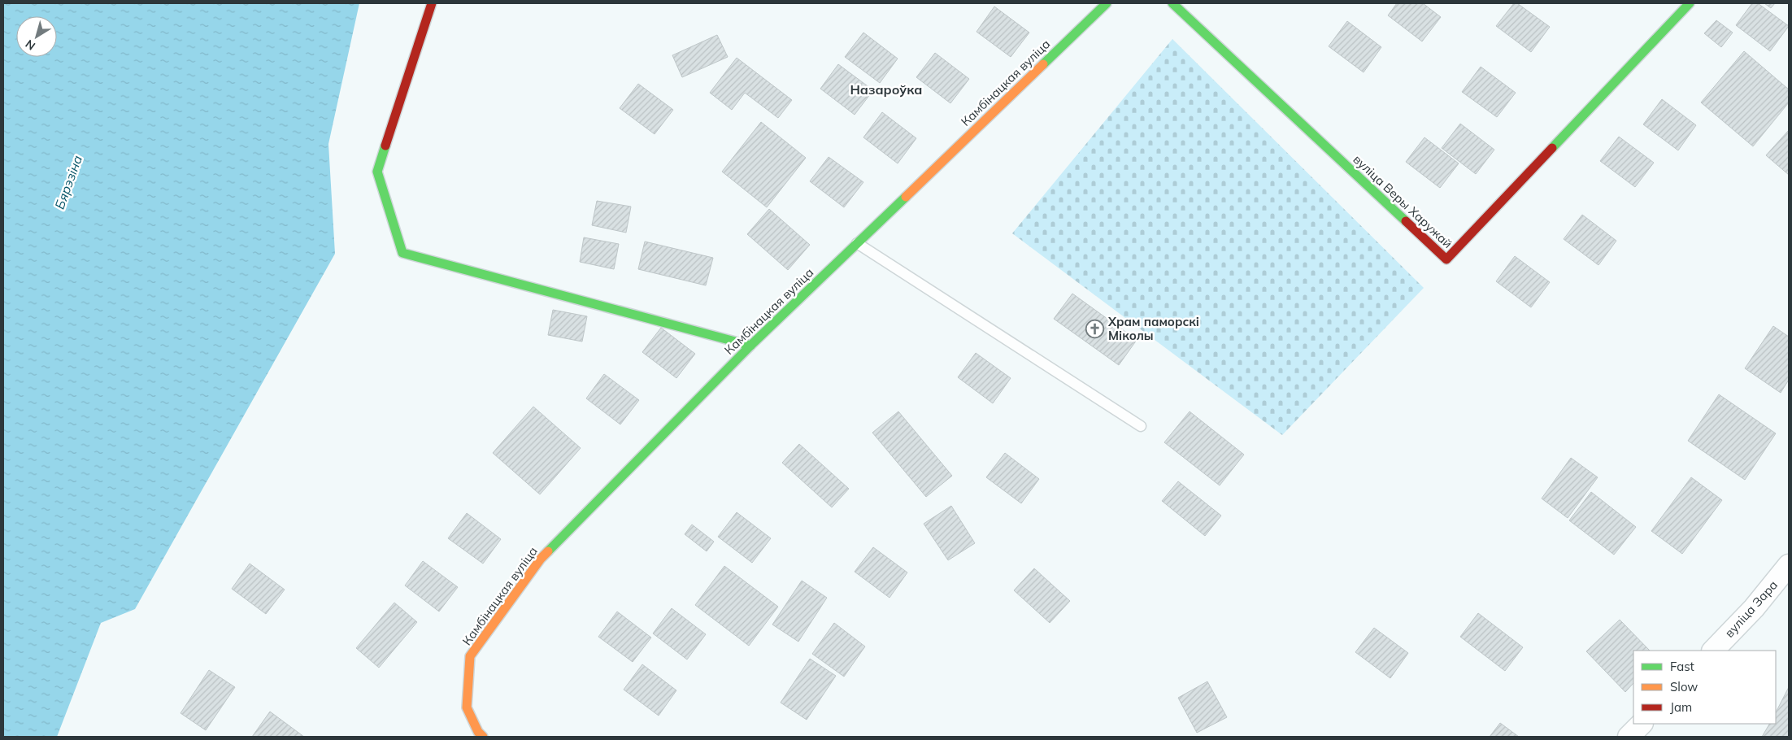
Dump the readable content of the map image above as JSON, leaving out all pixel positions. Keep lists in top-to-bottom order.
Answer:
{
  "streets": {
    "street": ["Камбінацкая вуліца", "вуліца Веры Харужай", "вуліца Зара"]
  },
  "districts": ["Назароўка"],
  "water": ["Бярэзіна"],
  "places": {
    "church": ["Храм паморскі Міколы"]
  },
  "legend": ["Fast", "Slow", "Jam"],
  "north": "bottom left"
}
